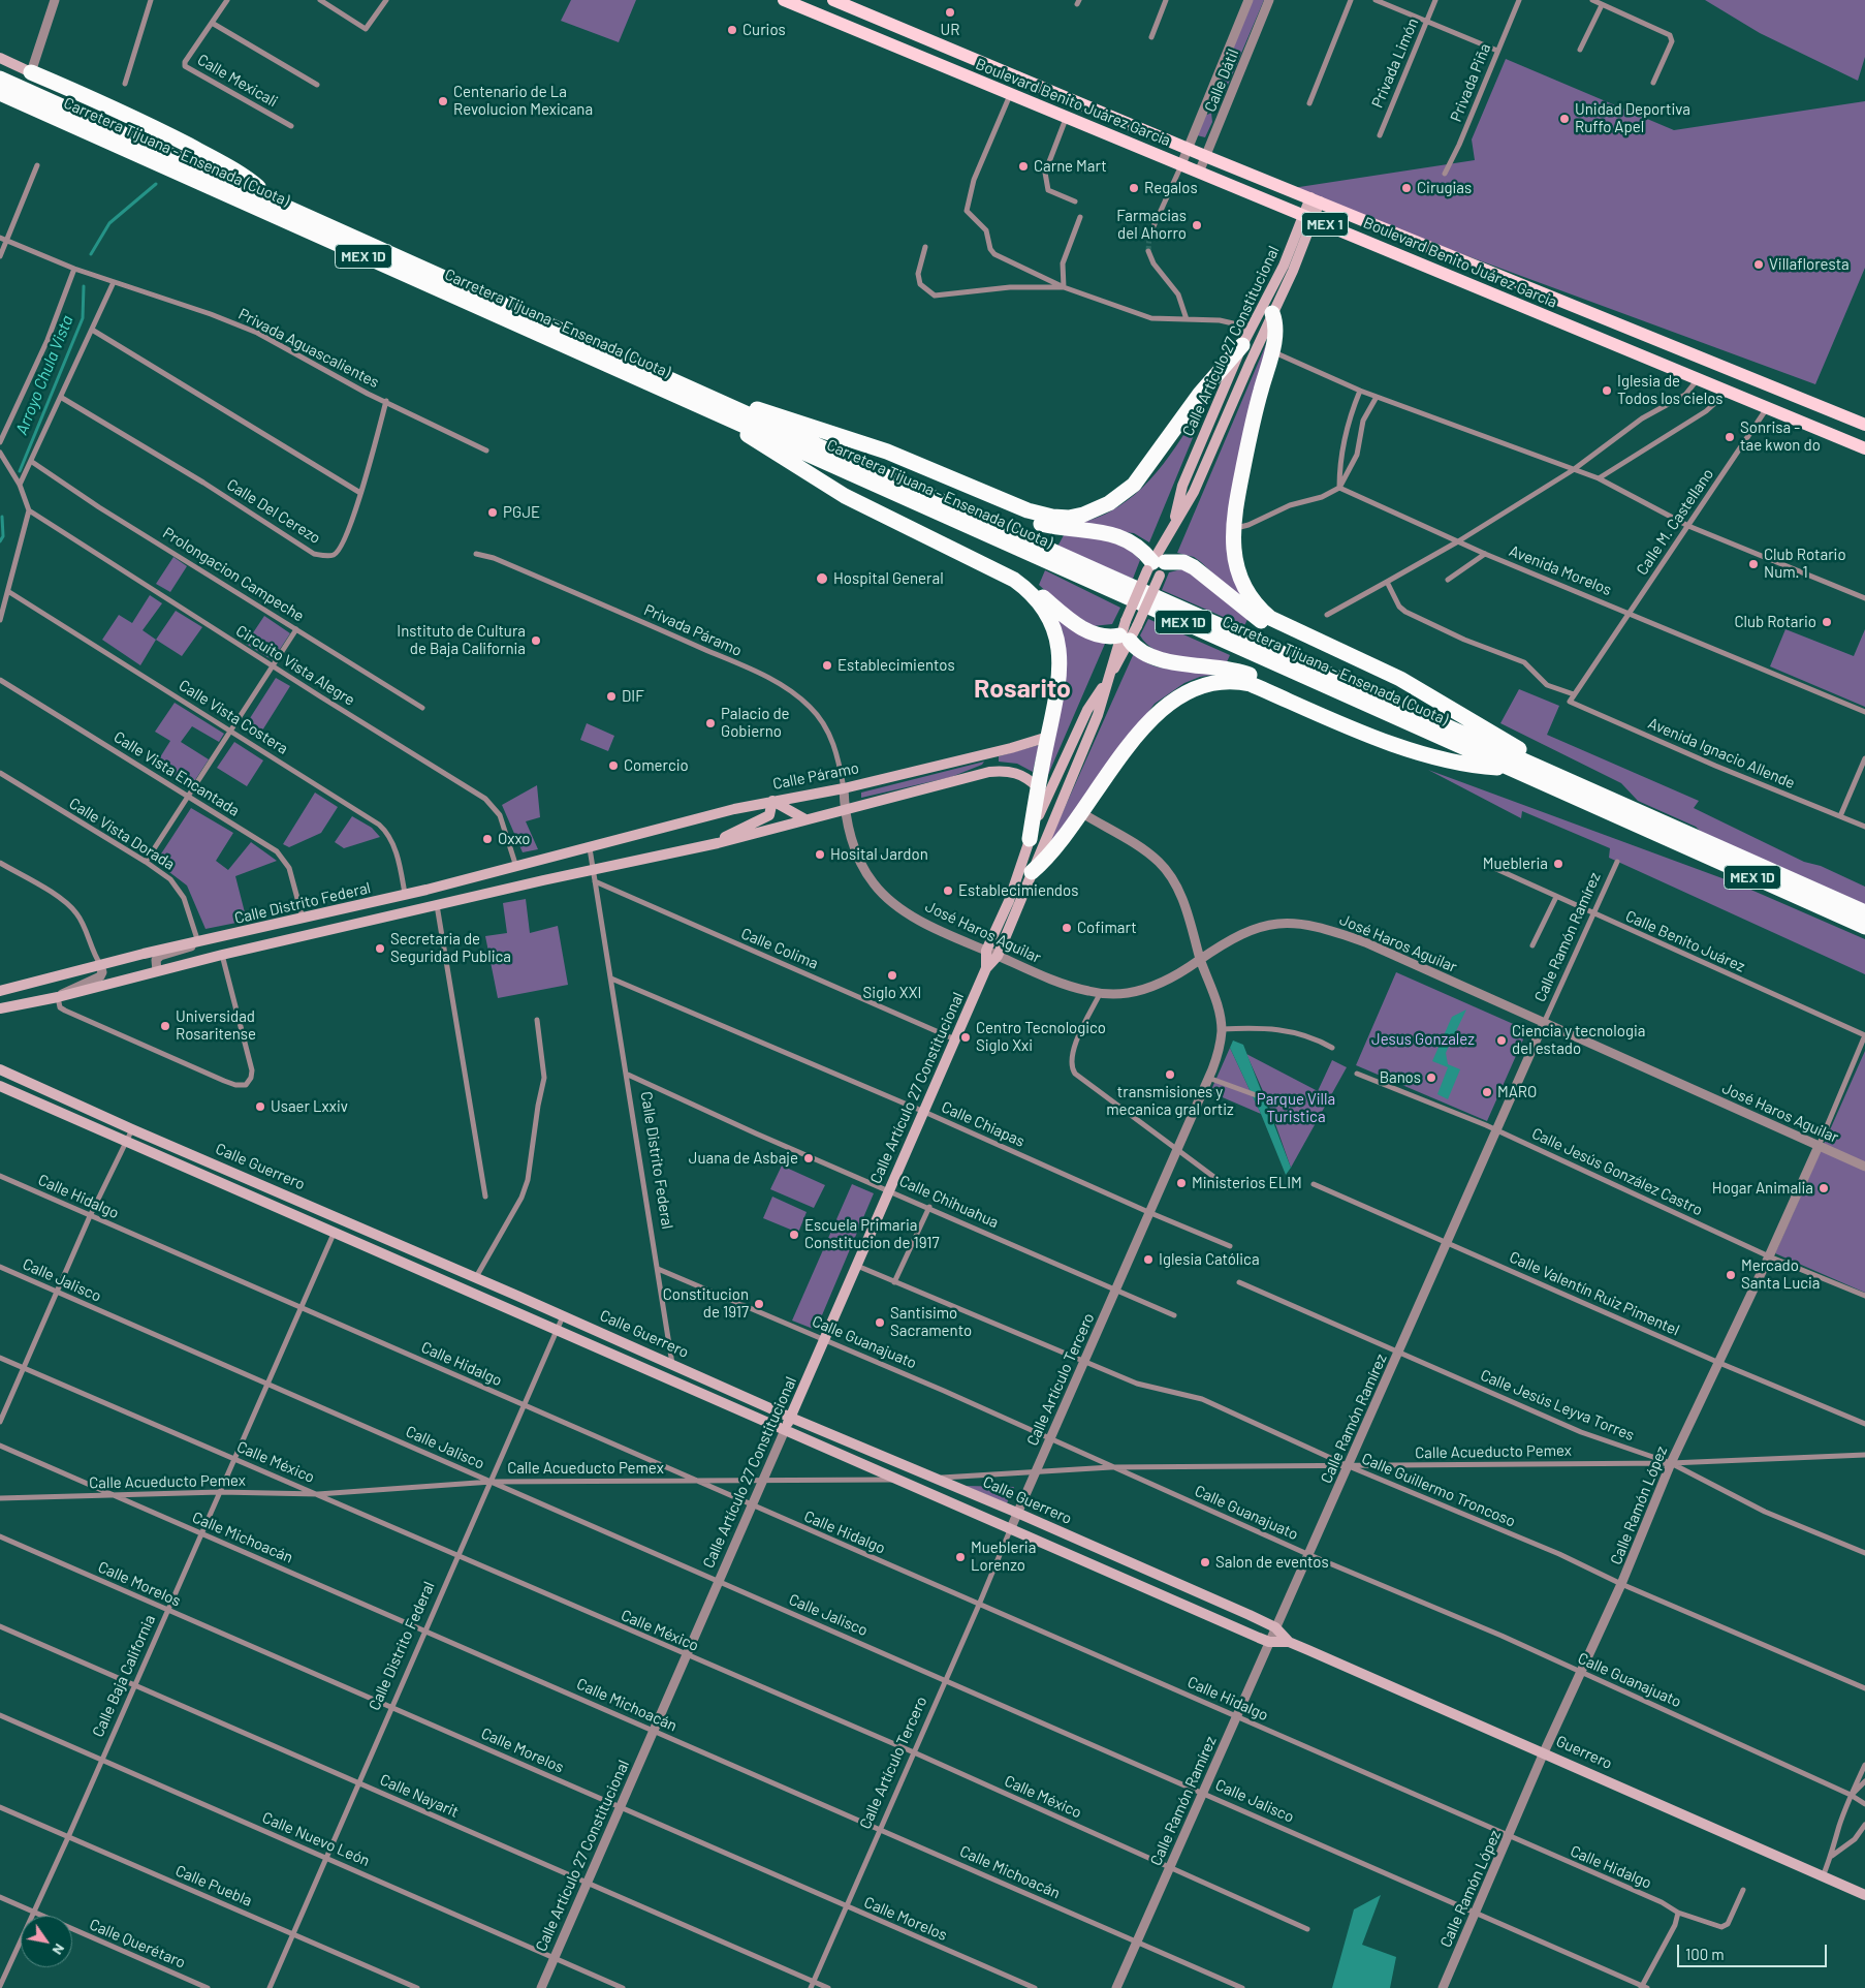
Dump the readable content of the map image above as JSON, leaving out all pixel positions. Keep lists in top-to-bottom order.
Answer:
{
  "streets": {
    "highway": ["Carretera Tijuana - Ensenada (Cuota)", "MEX 1D"],
    "main road": [
      "Boulevard Benito Juárez García",
      "MEX 1",
      "Calle Artículo 27 Constitucional",
      "Calle Páramo",
      "Calle Distrito Federal",
      "Calle Guerrero",
      "Guerrero"
    ],
    "street": [
      "Privada Limón",
      "Calle Mexicali",
      "Calle Dátil",
      "Privada Piña",
      "Privada Aguascalientes",
      "Calle Del Cerezo",
      "Calle M. Castellano",
      "Avenida Morelos",
      "Prolongacion Campeche",
      "Privada Páramo",
      "Circuito Vista Alegre",
      "Calle Vista Costera",
      "Avenida Ignacio Allende",
      "Calle Vista Encantada",
      "Calle Vista Dorada",
      "José Haros Aguilar",
      "Calle Ramón Ramírez",
      "Calle Benito Juárez",
      "Calle Colima",
      "Calle Chiapas",
      "Calle Jesús González Castro",
      "Calle Hidalgo",
      "Calle Chihuahua",
      "Calle Jalisco",
      "Calle Valentín Ruiz Pimentel",
      "Calle Guanajuato",
      "Calle Artículo Tercero",
      "Calle Jesús Leyva Torres",
      "Calle Acueducto Pemex",
      "Calle México",
      "Calle Guillermo Troncoso",
      "Calle Ramón López",
      "Calle Michoacán",
      "Calle Morelos",
      "Calle Baja California",
      "Calle Nayarit",
      "Calle Nuevo León",
      "Calle Puebla",
      "Calle Querétaro"
    ]
  },
  "crossings": [
    ["Calle Dátil", "Boulevard Benito Juárez García"],
    ["Boulevard Benito Juárez García", "Calle Artículo 27 Constitucional"],
    ["Boulevard Benito Juárez García", "Calle M. Castellano"],
    ["Calle Artículo 27 Constitucional", "José Haros Aguilar"],
    ["Calle Artículo 27 Constitucional", "Calle Colima"],
    ["Calle Artículo 27 Constitucional", "Calle Chiapas"],
    ["Calle Artículo 27 Constitucional", "Calle Guerrero"],
    ["Calle Artículo 27 Constitucional", "Calle Hidalgo"],
    ["Calle Artículo 27 Constitucional", "Calle Chihuahua"],
    ["Calle Artículo 27 Constitucional", "Calle Jalisco"],
    ["Calle Artículo 27 Constitucional", "Calle Guanajuato"],
    ["Calle Artículo 27 Constitucional", "Calle Acueducto Pemex"],
    ["Calle Artículo 27 Constitucional", "Calle México"],
    ["Calle Artículo 27 Constitucional", "Calle Guillermo Troncoso"],
    ["Calle Artículo 27 Constitucional", "Calle Michoacán"],
    ["Calle Artículo 27 Constitucional", "Calle Morelos"],
    ["Calle Artículo 27 Constitucional", "Calle Nayarit"],
    ["Calle Artículo 27 Constitucional", "Calle Nuevo León"],
    ["Privada Aguascalientes", "Calle Del Cerezo"],
    ["Calle M. Castellano", "Avenida Morelos"],
    ["Calle M. Castellano", "Avenida Ignacio Allende"],
    ["Privada Páramo", "Calle Páramo"],
    ["Privada Páramo", "José Haros Aguilar"],
    ["Circuito Vista Alegre", "Calle Distrito Federal"],
    ["Calle Vista Costera", "Calle Distrito Federal"],
    ["Calle Vista Encantada", "Calle Distrito Federal"],
    ["Calle Páramo", "Calle Distrito Federal"],
    ["Calle Páramo", "José Haros Aguilar"],
    ["Calle Vista Dorada", "Calle Distrito Federal"],
    ["Calle Distrito Federal", "Calle Colima"],
    ["Calle Distrito Federal", "Calle Chiapas"],
    ["Calle Distrito Federal", "Calle Guerrero"],
    ["Calle Distrito Federal", "Calle Hidalgo"],
    ["Calle Distrito Federal", "Calle Chihuahua"],
    ["Calle Distrito Federal", "Calle Jalisco"],
    ["Calle Distrito Federal", "Calle Guanajuato"],
    ["Calle Distrito Federal", "Calle Acueducto Pemex"],
    ["Calle Distrito Federal", "Calle México"],
    ["Calle Distrito Federal", "Calle Michoacán"],
    ["Calle Distrito Federal", "Calle Morelos"],
    ["Calle Distrito Federal", "Calle Nayarit"],
    ["Calle Distrito Federal", "Calle Nuevo León"],
    ["Calle Distrito Federal", "Calle Puebla"],
    ["José Haros Aguilar", "Calle Ramón Ramírez"],
    ["José Haros Aguilar", "Calle Artículo Tercero"],
    ["José Haros Aguilar", "Calle Ramón López"],
    ["Calle Ramón Ramírez", "Calle Benito Juárez"],
    ["Calle Ramón Ramírez", "Calle Guerrero"],
    ["Calle Ramón Ramírez", "Calle Jesús González Castro"],
    ["Calle Ramón Ramírez", "Calle Hidalgo"],
    ["Calle Ramón Ramírez", "Calle Jalisco"],
    ["Calle Ramón Ramírez", "Calle Valentín Ruiz Pimentel"],
    ["Calle Ramón Ramírez", "Calle Guanajuato"],
    ["Calle Ramón Ramírez", "Calle Jesús Leyva Torres"],
    ["Calle Ramón Ramírez", "Calle Acueducto Pemex"],
    ["Calle Ramón Ramírez", "Calle México"],
    ["Calle Ramón Ramírez", "Calle Guillermo Troncoso"],
    ["Calle Ramón Ramírez", "Calle Michoacán"],
    ["Calle Ramón Ramírez", "Guerrero"],
    ["Calle Benito Juárez", "Calle Ramón López"],
    ["Calle Chiapas", "Calle Artículo Tercero"],
    ["Calle Guerrero", "Calle Artículo Tercero"],
    ["Calle Guerrero", "Calle Acueducto Pemex"],
    ["Calle Guerrero", "Calle Baja California"],
    ["Calle Guerrero", "Guerrero"],
    ["Calle Jesús González Castro", "Calle Ramón López"],
    ["Calle Hidalgo", "Calle Artículo Tercero"],
    ["Calle Hidalgo", "Calle Acueducto Pemex"],
    ["Calle Hidalgo", "Calle Ramón López"],
    ["Calle Hidalgo", "Calle Baja California"],
    ["Calle Chihuahua", "Calle Artículo Tercero"],
    ["Calle Jalisco", "Calle Artículo Tercero"],
    ["Calle Jalisco", "Calle Acueducto Pemex"],
    ["Calle Jalisco", "Calle Ramón López"],
    ["Calle Jalisco", "Calle Baja California"],
    ["Calle Valentín Ruiz Pimentel", "Calle Ramón López"],
    ["Calle Guanajuato", "Calle Artículo Tercero"],
    ["Calle Guanajuato", "Calle Acueducto Pemex"],
    ["Calle Guanajuato", "Calle Ramón López"],
    ["Calle Artículo Tercero", "Calle Acueducto Pemex"],
    ["Calle Artículo Tercero", "Calle México"],
    ["Calle Artículo Tercero", "Calle Guillermo Troncoso"],
    ["Calle Artículo Tercero", "Calle Michoacán"],
    ["Calle Artículo Tercero", "Calle Morelos"],
    ["Calle Artículo Tercero", "Calle Nayarit"],
    ["Calle Jesús Leyva Torres", "Calle Acueducto Pemex"],
    ["Calle Jesús Leyva Torres", "Calle Ramón López"],
    ["Calle Acueducto Pemex", "Calle México"],
    ["Calle Acueducto Pemex", "Calle Guillermo Troncoso"],
    ["Calle Acueducto Pemex", "Calle Ramón López"],
    ["Calle Acueducto Pemex", "Calle Michoacán"],
    ["Calle Acueducto Pemex", "Calle Baja California"],
    ["Calle México", "Calle Baja California"],
    ["Calle Guillermo Troncoso", "Calle Ramón López"],
    ["Calle Ramón López", "Guerrero"],
    ["Calle Michoacán", "Calle Baja California"],
    ["Calle Morelos", "Calle Baja California"],
    ["Calle Baja California", "Calle Nayarit"],
    ["Calle Baja California", "Calle Nuevo León"],
    ["Calle Baja California", "Calle Puebla"],
    ["Calle Baja California", "Calle Querétaro"]
  ],
  "districts": ["Rosarito"],
  "water": ["Arroyo Chula Vista"],
  "parks": ["Jesus Gonzalez", "Parque Villa Turistica"],
  "places": [
    "UR",
    "Curios",
    "Centenario de La Revolucion Mexicana",
    "Unidad Deportiva Ruffo Apel",
    "Carne Mart",
    "Regalos",
    "Cirugias",
    "Farmacias del Ahorro",
    "Villafloresta",
    "Iglesia de Todos los cielos",
    "Sonrisa - tae kwon do",
    "PGJE",
    "Club Rotario Num. 1",
    "Hospital General",
    "Club Rotario",
    "Instituto de Cultura de Baja California",
    "Establecimientos",
    "DIF",
    "Palacio de Gobierno",
    "Comercio",
    "Oxxo",
    "Hosital Jardon",
    "Muebleria",
    "Establecimiendos",
    "Cofimart",
    "Secretaria de Seguridad Publica",
    "Siglo XXI",
    "Universidad Rosaritense",
    "Centro Tecnologico Siglo Xxi",
    "Ciencia y tecnologia del estado",
    "transmisiones y mecanica gral ortiz",
    "Banos",
    "MARO",
    "Usaer Lxxiv",
    "Juana de Asbaje",
    "Ministerios ELIM",
    "Hogar Animalia",
    "Escuela Primaria Constitucion de 1917",
    "Iglesia Católica",
    "Mercado Santa Lucia",
    "Constitucion de 1917",
    "Santisimo Sacramento",
    "Muebleria Lorenzo",
    "Salon de eventos"
  ],
  "scale_bar": "100 m",
  "north": "bottom right"
}
